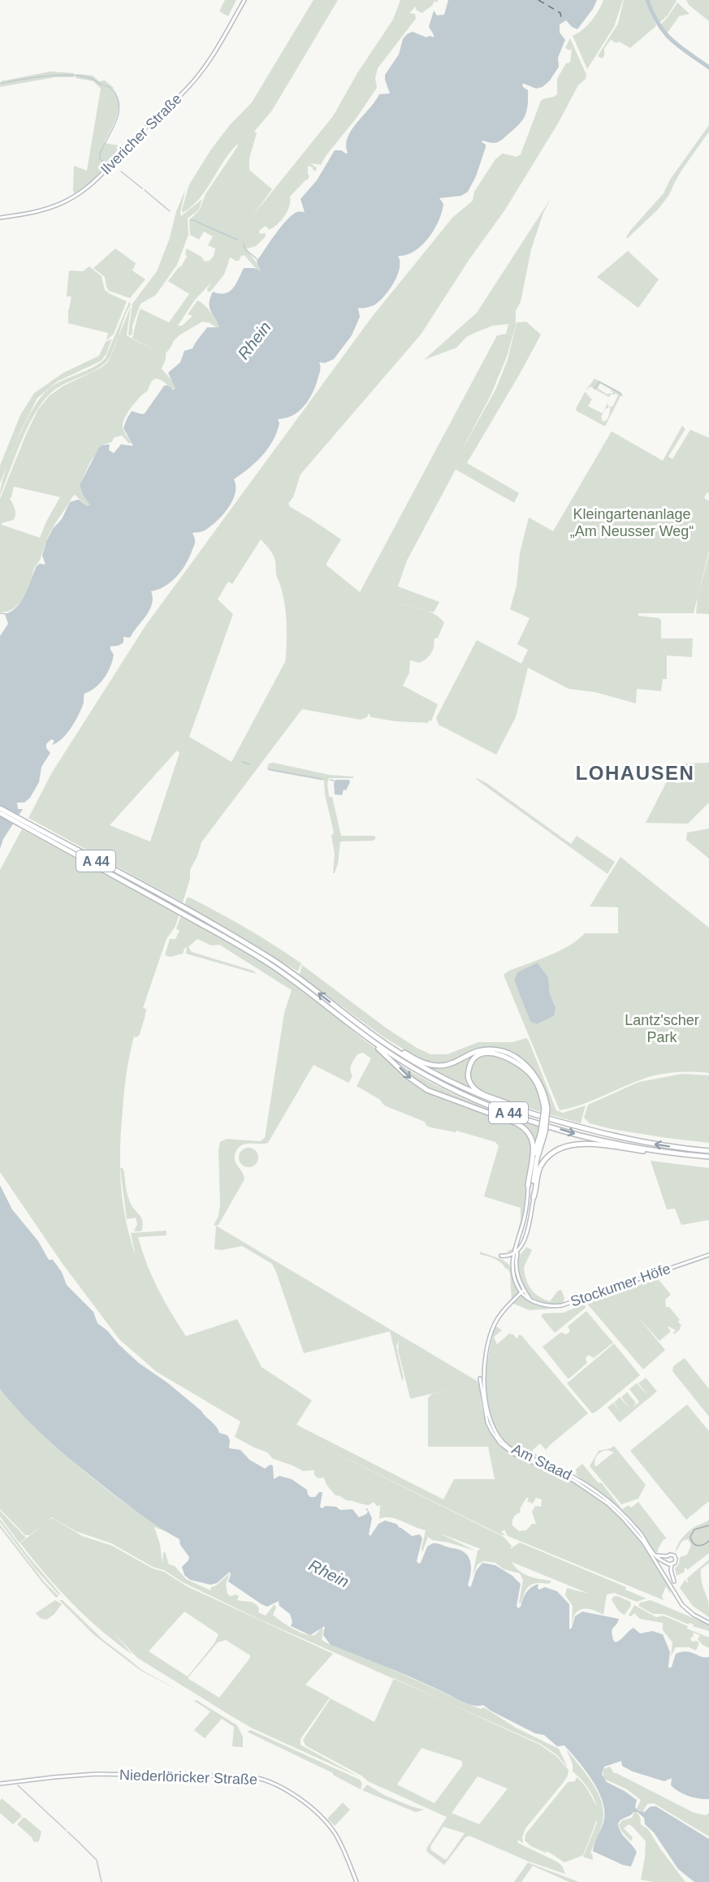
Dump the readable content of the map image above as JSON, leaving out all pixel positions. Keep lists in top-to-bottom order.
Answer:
{
  "streets": {
    "highway": ["A 44"],
    "street": [
      "Ilvericher Straße",
      "Stockumer Höfe",
      "Am Staad",
      "Niederlöricker Straße"
    ]
  },
  "crossings": [
    ["Stockumer Höfe", "Am Staad"]
  ],
  "districts": ["LOHAUSEN"],
  "water": ["Rhein"],
  "parks": ["Kleingartenanlage „Am Neusser Weg“", "Lantz'scher Park"]
}
